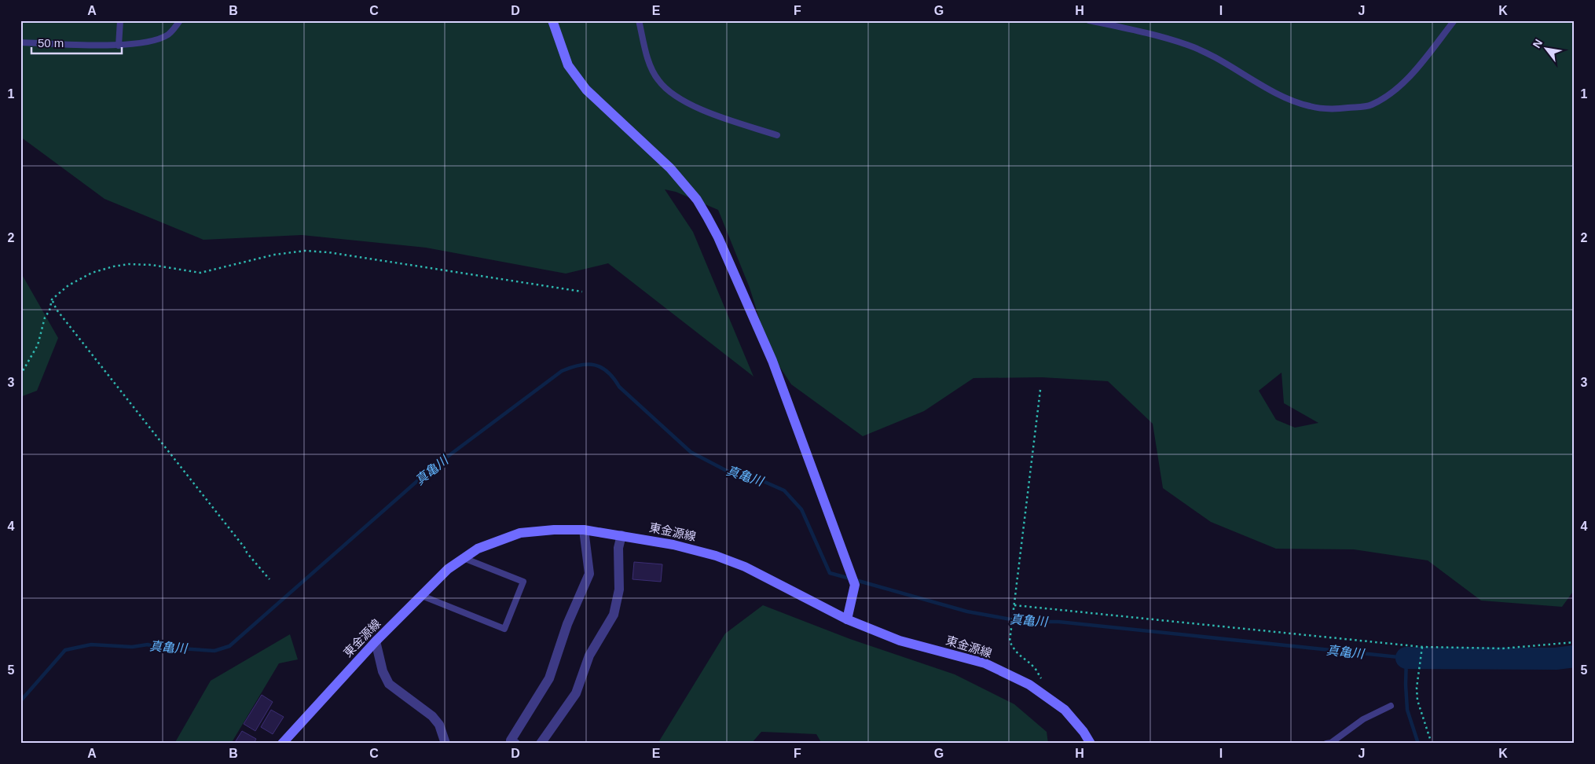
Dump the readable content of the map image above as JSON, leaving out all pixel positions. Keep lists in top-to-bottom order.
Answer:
{
  "streets": {
    "main road": ["東金源線"]
  },
  "water": ["真亀川"],
  "scale_bar": "50 m",
  "north": "top left",
  "grid": {
    "columns": [
      "A",
      "B",
      "C",
      "D",
      "E",
      "F",
      "G",
      "H",
      "I",
      "J",
      "K"
    ],
    "rows": [
      "1",
      "2",
      "3",
      "4",
      "5"
    ]
  }
}
